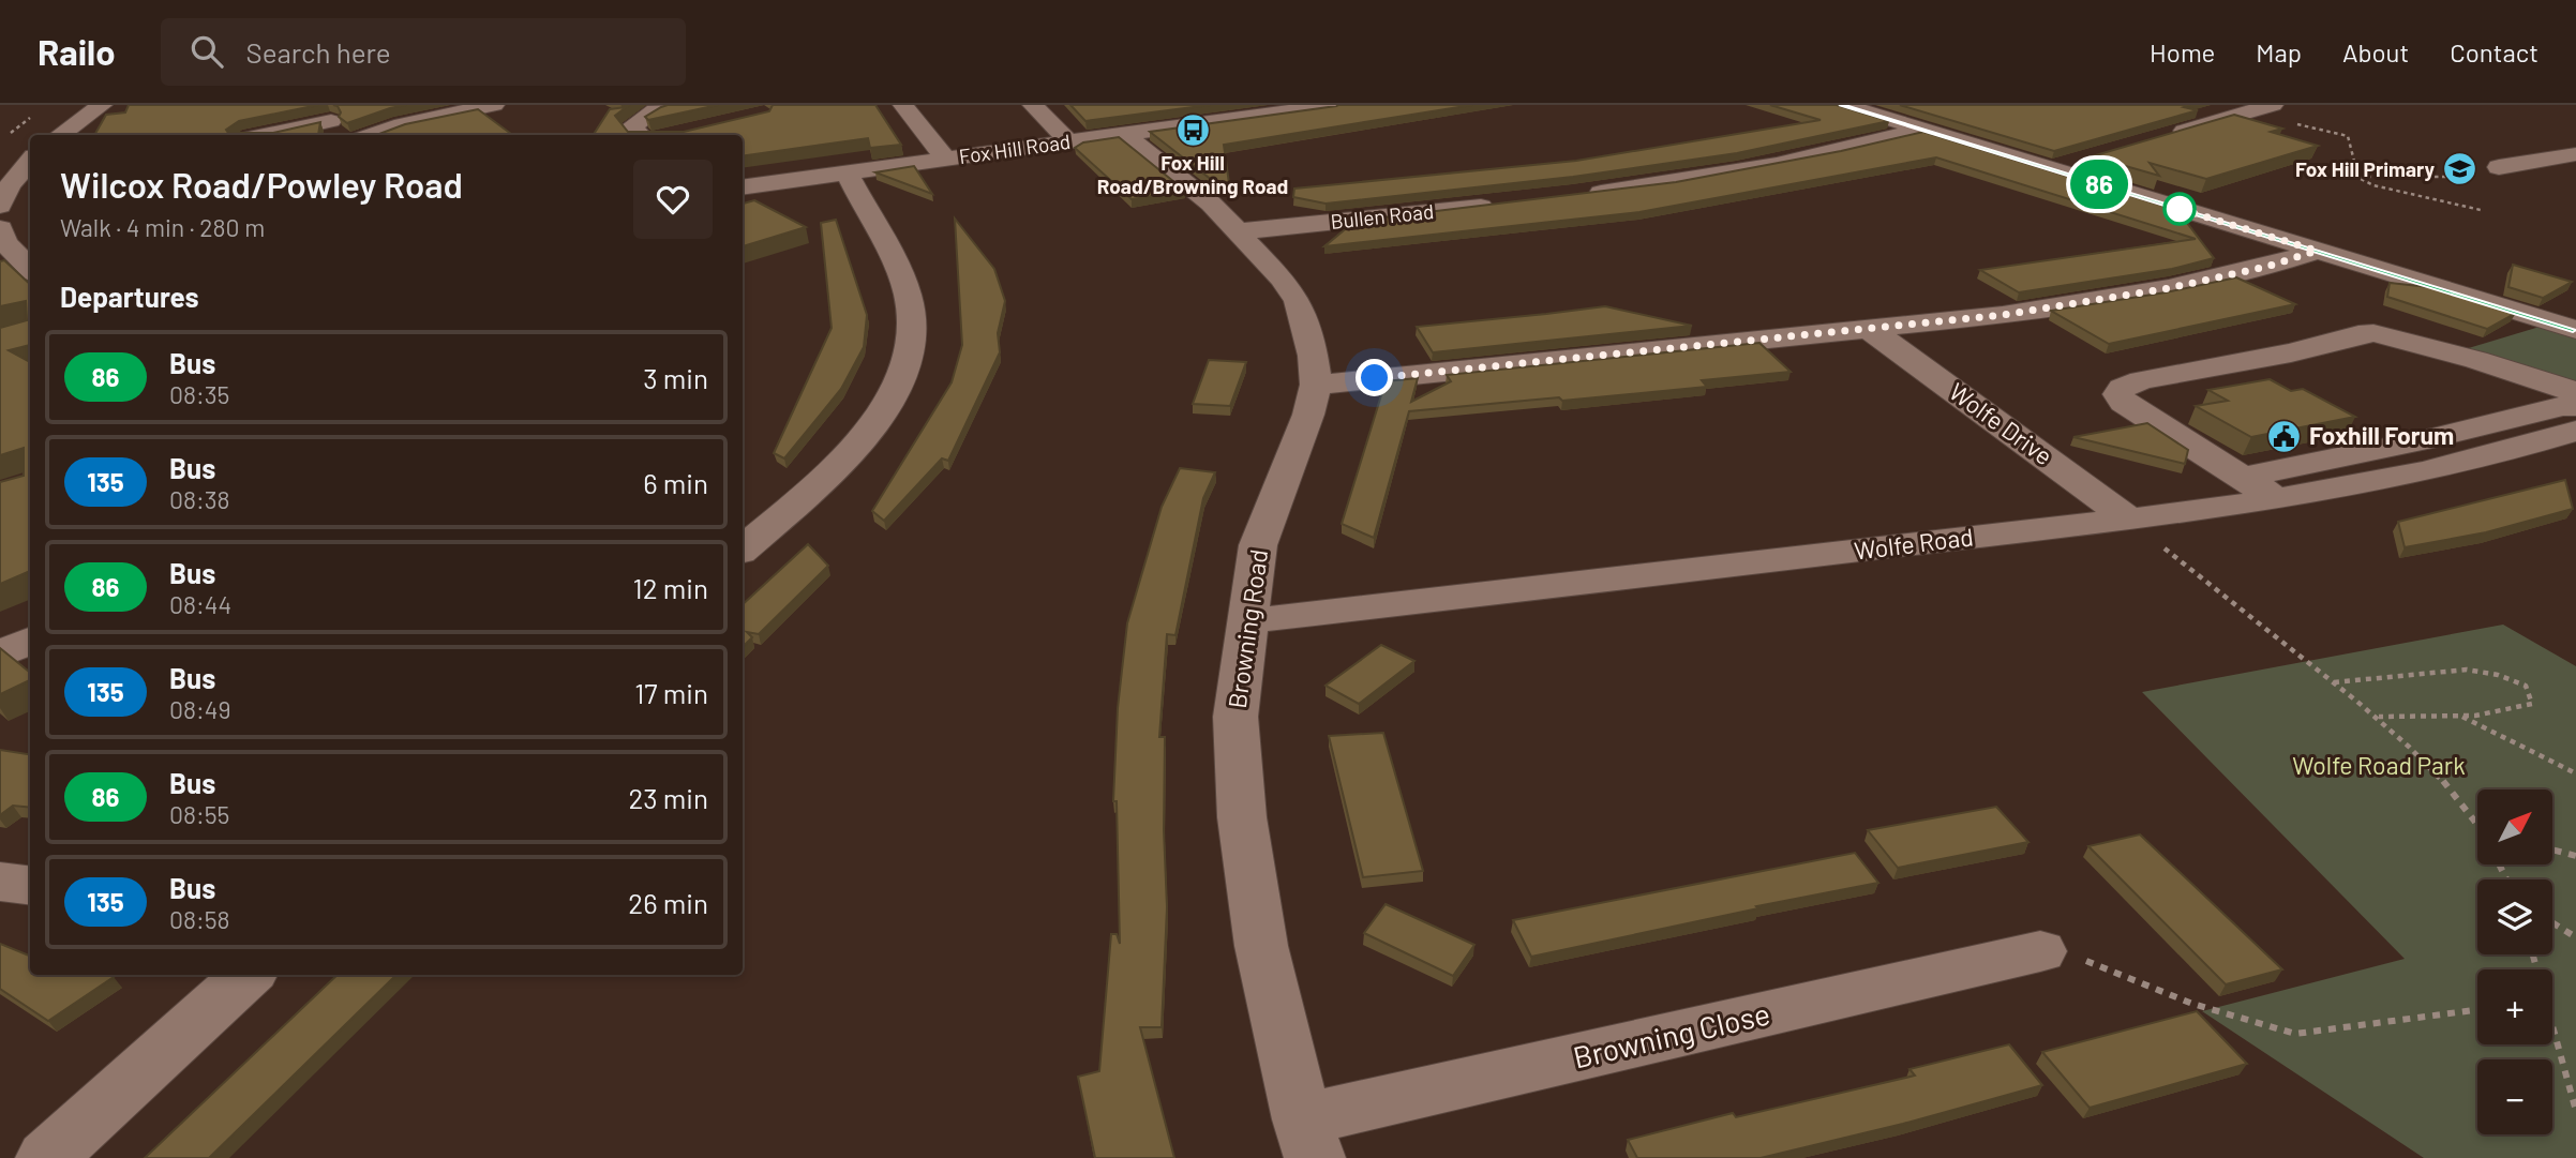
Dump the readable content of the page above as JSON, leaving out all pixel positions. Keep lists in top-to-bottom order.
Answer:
{
  "streets": {
    "street": [
      "Fox Hill Road",
      "Bullen Road",
      "Wolfe Drive",
      "Wolfe Road",
      "Browning Road",
      "Browning Close"
    ]
  },
  "crossings": [
    ["Fox Hill Road", "Browning Road"],
    ["Bullen Road", "Browning Road"],
    ["Wolfe Drive", "Wolfe Road"],
    ["Wolfe Road", "Browning Road"],
    ["Browning Road", "Browning Close"]
  ],
  "parks": ["Wolfe Road Park"],
  "places": {
    "bus stop": ["Fox Hill Road/Browning Road"],
    "school or university": ["Fox Hill Primary"],
    "public building": ["Foxhill Forum"]
  },
  "lines": ["bus line 86"],
  "north": "top right",
  "page": {
    "header": "Railo",
    "search": "Search here",
    "nav": [
      "Home",
      "Map",
      "About",
      "Contact"
    ],
    "on_map": "86",
    "heading": [
      ["Wilcox Road/Powley Road", "Walk · 4 min · 280 m"],
      "Departures"
    ],
    "list": [
      {
        "mark": "86",
        "name": "Bus",
        "note": "08:35",
        "value": "3 min"
      },
      {
        "mark": "135",
        "name": "Bus",
        "note": "08:38",
        "value": "6 min"
      },
      {
        "mark": "86",
        "name": "Bus",
        "note": "08:44",
        "value": "12 min"
      },
      {
        "mark": "135",
        "name": "Bus",
        "note": "08:49",
        "value": "17 min"
      },
      {
        "mark": "86",
        "name": "Bus",
        "note": "08:55",
        "value": "23 min"
      },
      {
        "mark": "135",
        "name": "Bus",
        "note": "08:58",
        "value": "26 min"
      }
    ],
    "map_buttons": ["+", "−"]
  }
}
